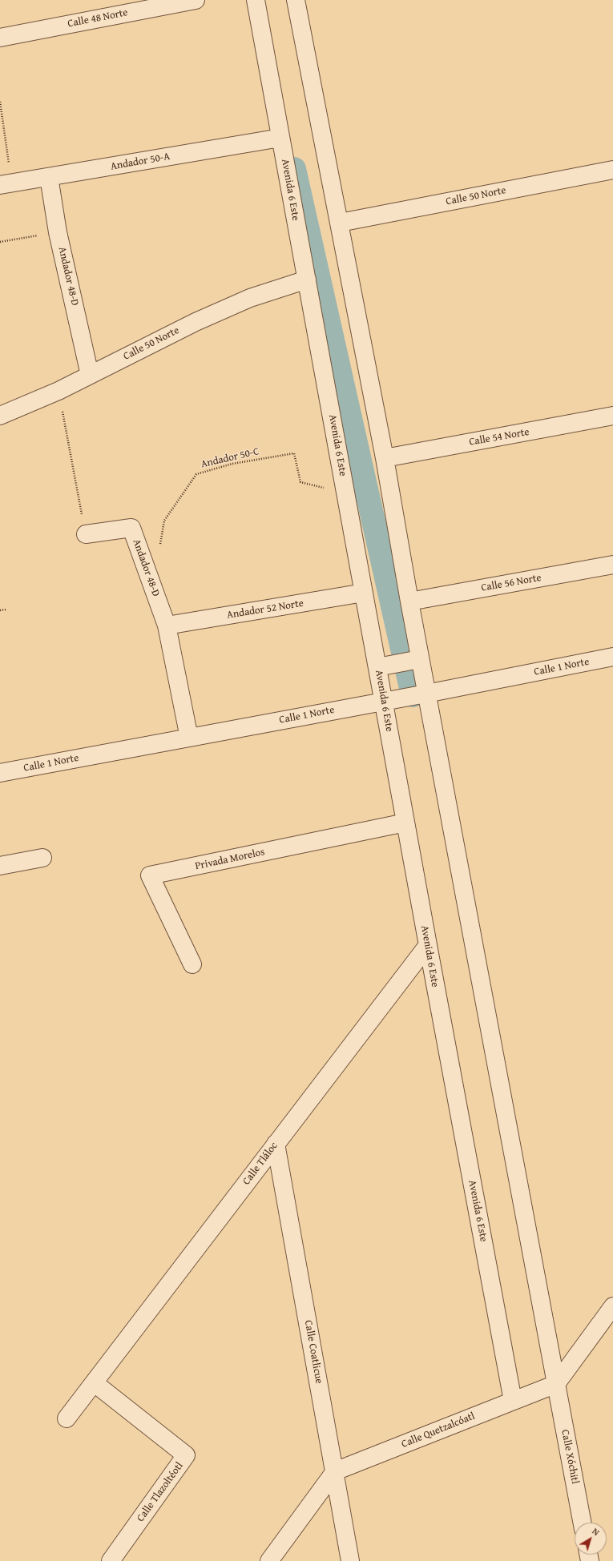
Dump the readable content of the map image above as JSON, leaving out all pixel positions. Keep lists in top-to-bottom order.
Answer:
{
  "streets": {
    "street": [
      "Calle 48 Norte",
      "Andador 50-A",
      "Avenida 6 Este",
      "Calle 50 Norte",
      "Andador 48-D",
      "Calle 54 Norte",
      "Calle 56 Norte",
      "Andador 52 Norte",
      "Calle 1 Norte",
      "Privada Morelos",
      "Calle Tláloc",
      "Calle Coatlicue",
      "Calle Quetzalcóatl",
      "Calle Xóchitl",
      "Calle Tlazoltéotl"
    ],
    "path": ["Andador 50-C"]
  },
  "crossings": [
    ["Andador 50-A", "Avenida 6 Este"],
    ["Andador 50-A", "Andador 48-D"],
    ["Avenida 6 Este", "Calle 50 Norte"],
    ["Avenida 6 Este", "Andador 50-C"],
    ["Avenida 6 Este", "Andador 52 Norte"],
    ["Avenida 6 Este", "Calle 1 Norte"],
    ["Avenida 6 Este", "Privada Morelos"],
    ["Avenida 6 Este", "Calle Tláloc"],
    ["Avenida 6 Este", "Calle Quetzalcóatl"],
    ["Calle 50 Norte", "Andador 48-D"],
    ["Andador 48-D", "Andador 50-C"],
    ["Andador 48-D", "Andador 52 Norte"],
    ["Andador 48-D", "Calle 1 Norte"],
    ["Calle Tláloc", "Calle Coatlicue"],
    ["Calle Tláloc", "Calle Tlazoltéotl"],
    ["Calle Coatlicue", "Calle Quetzalcóatl"],
    ["Calle Quetzalcóatl", "Calle Xóchitl"]
  ],
  "north": "top right"
}
